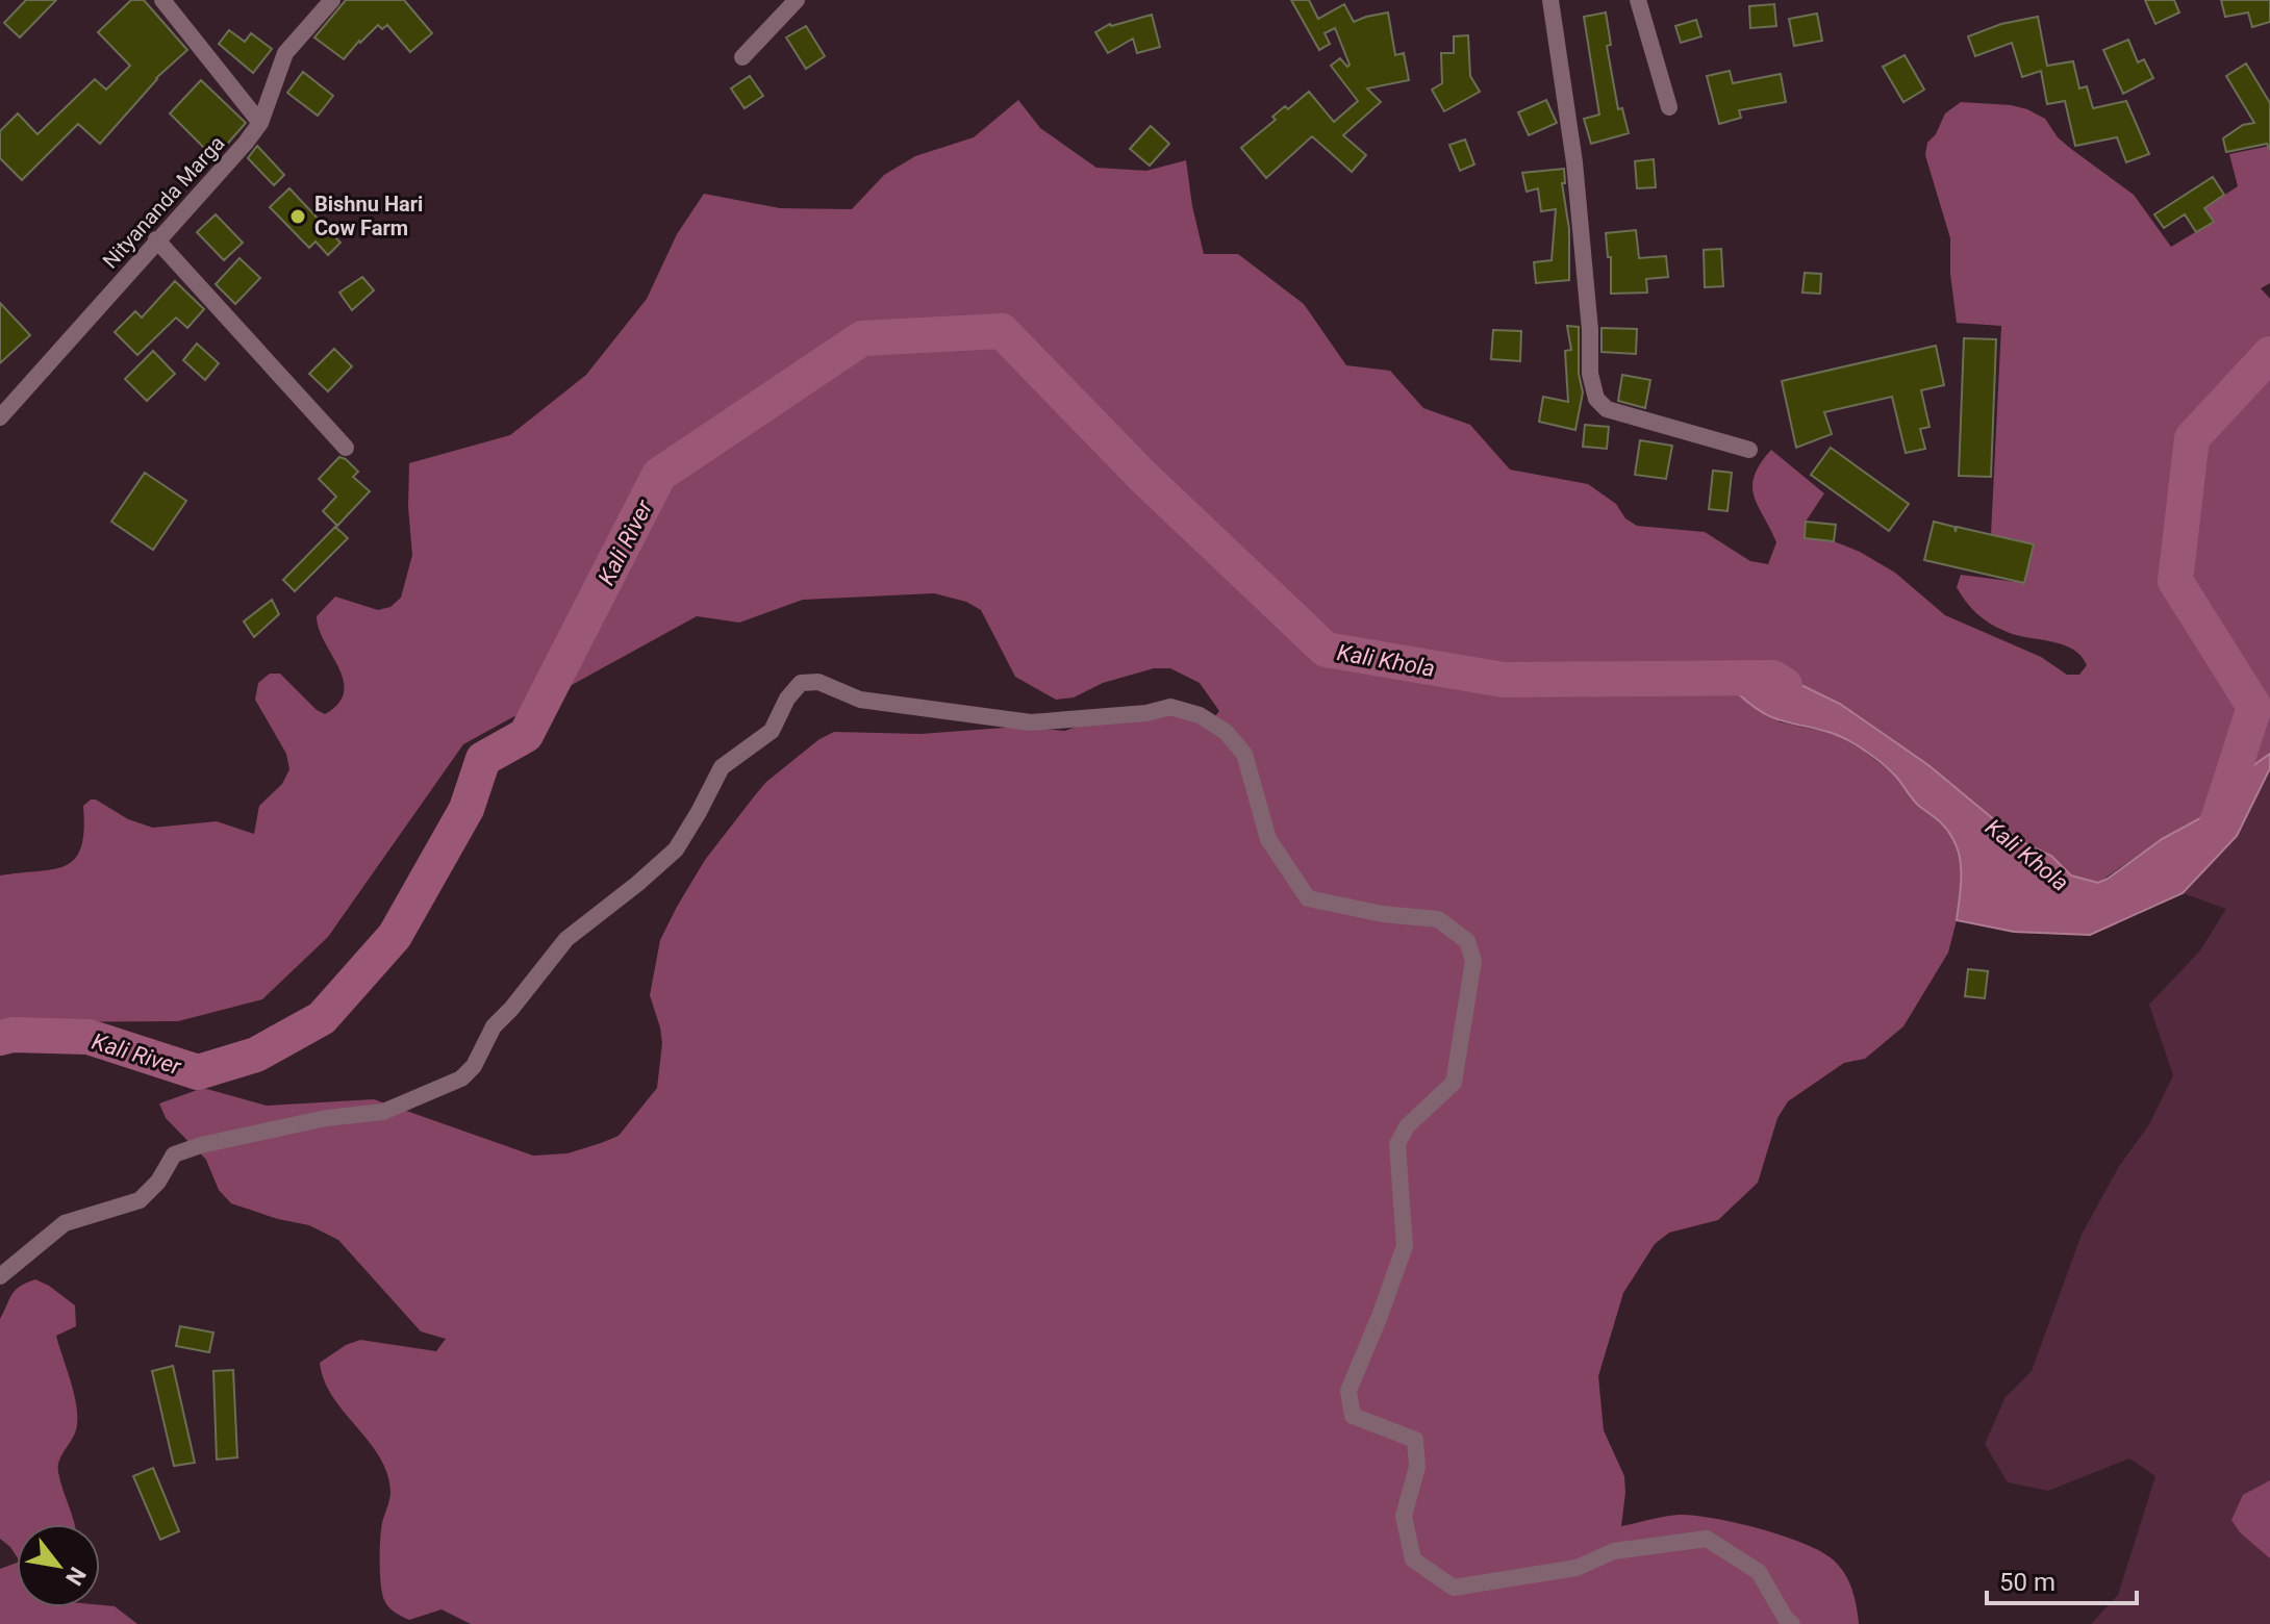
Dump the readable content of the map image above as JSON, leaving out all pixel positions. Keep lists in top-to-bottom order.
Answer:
{
  "streets": {
    "street": ["Nityananda Marga"]
  },
  "water": ["Kali River", "Kali Khola"],
  "places": ["Bishnu Hari Cow Farm"],
  "scale_bar": "50 m",
  "north": "bottom right"
}
